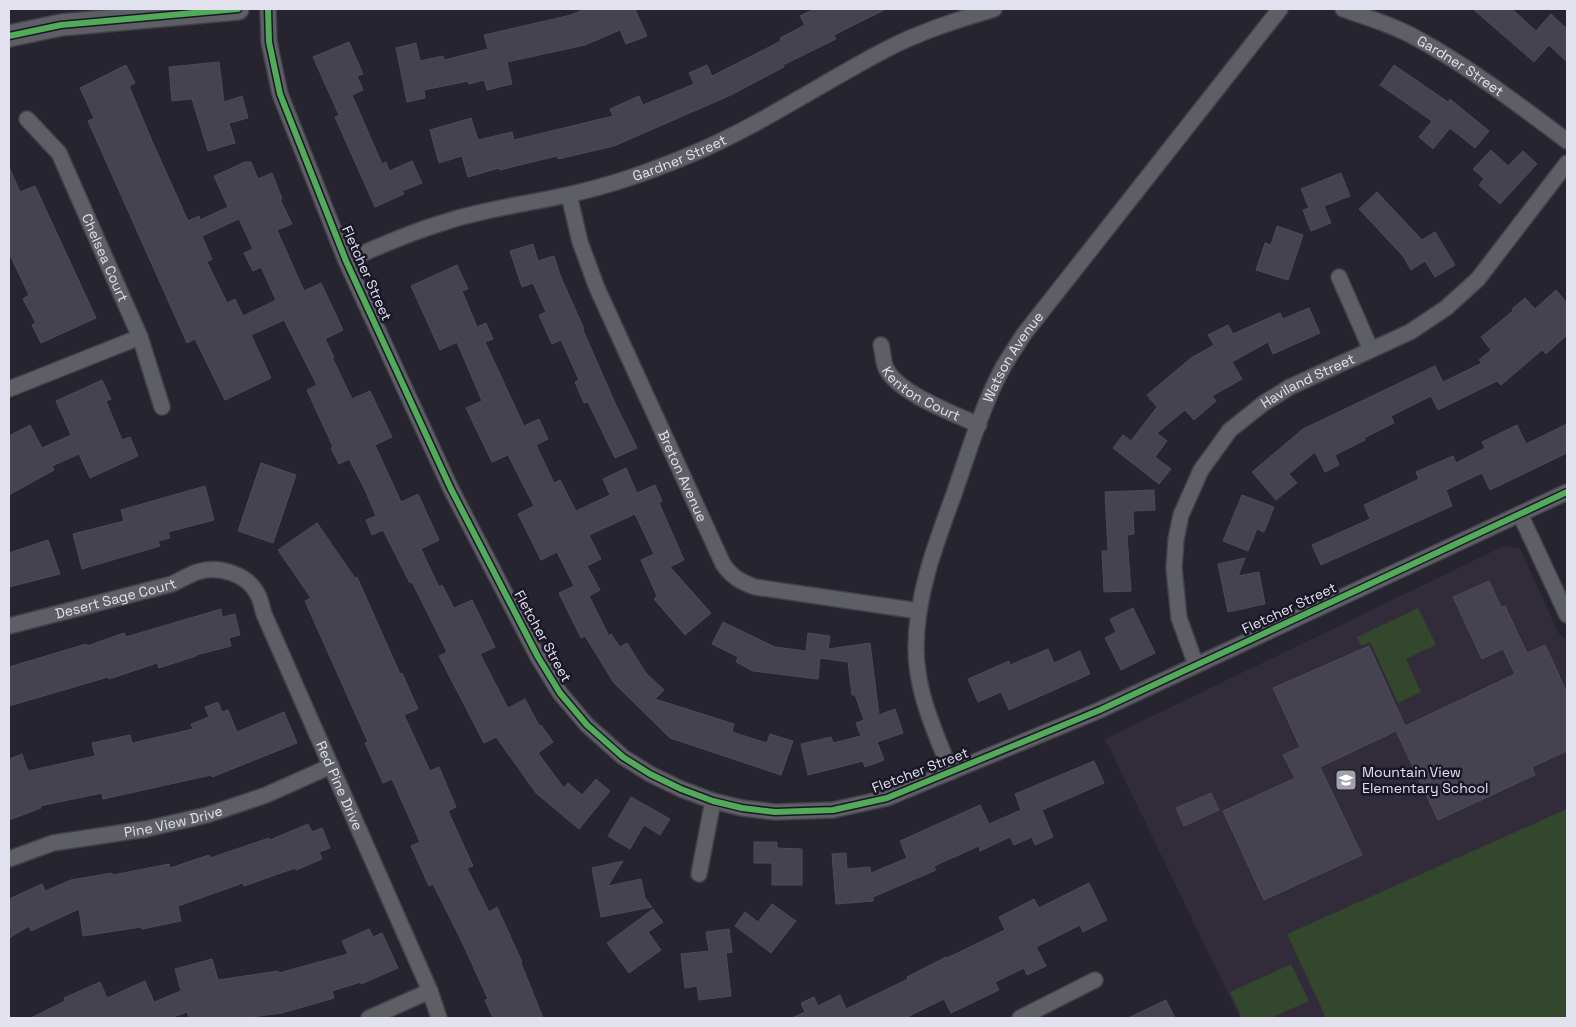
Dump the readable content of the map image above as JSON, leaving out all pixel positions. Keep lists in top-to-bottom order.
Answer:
{
  "streets": {
    "street": [
      "Gardner Street",
      "Chelsea Court",
      "Fletcher Street",
      "Watson Avenue",
      "Haviland Street",
      "Kenton Court",
      "Breton Avenue",
      "Desert Sage Court",
      "Red Pine Drive",
      "Pine View Drive"
    ]
  },
  "crossings": [
    ["Gardner Street", "Fletcher Street"],
    ["Gardner Street", "Breton Avenue"],
    ["Fletcher Street", "Watson Avenue"],
    ["Fletcher Street", "Haviland Street"],
    ["Watson Avenue", "Kenton Court"],
    ["Watson Avenue", "Breton Avenue"],
    ["Desert Sage Court", "Red Pine Drive"],
    ["Red Pine Drive", "Pine View Drive"]
  ],
  "places": {
    "school or university": ["Mountain View Elementary School"]
  }
}
